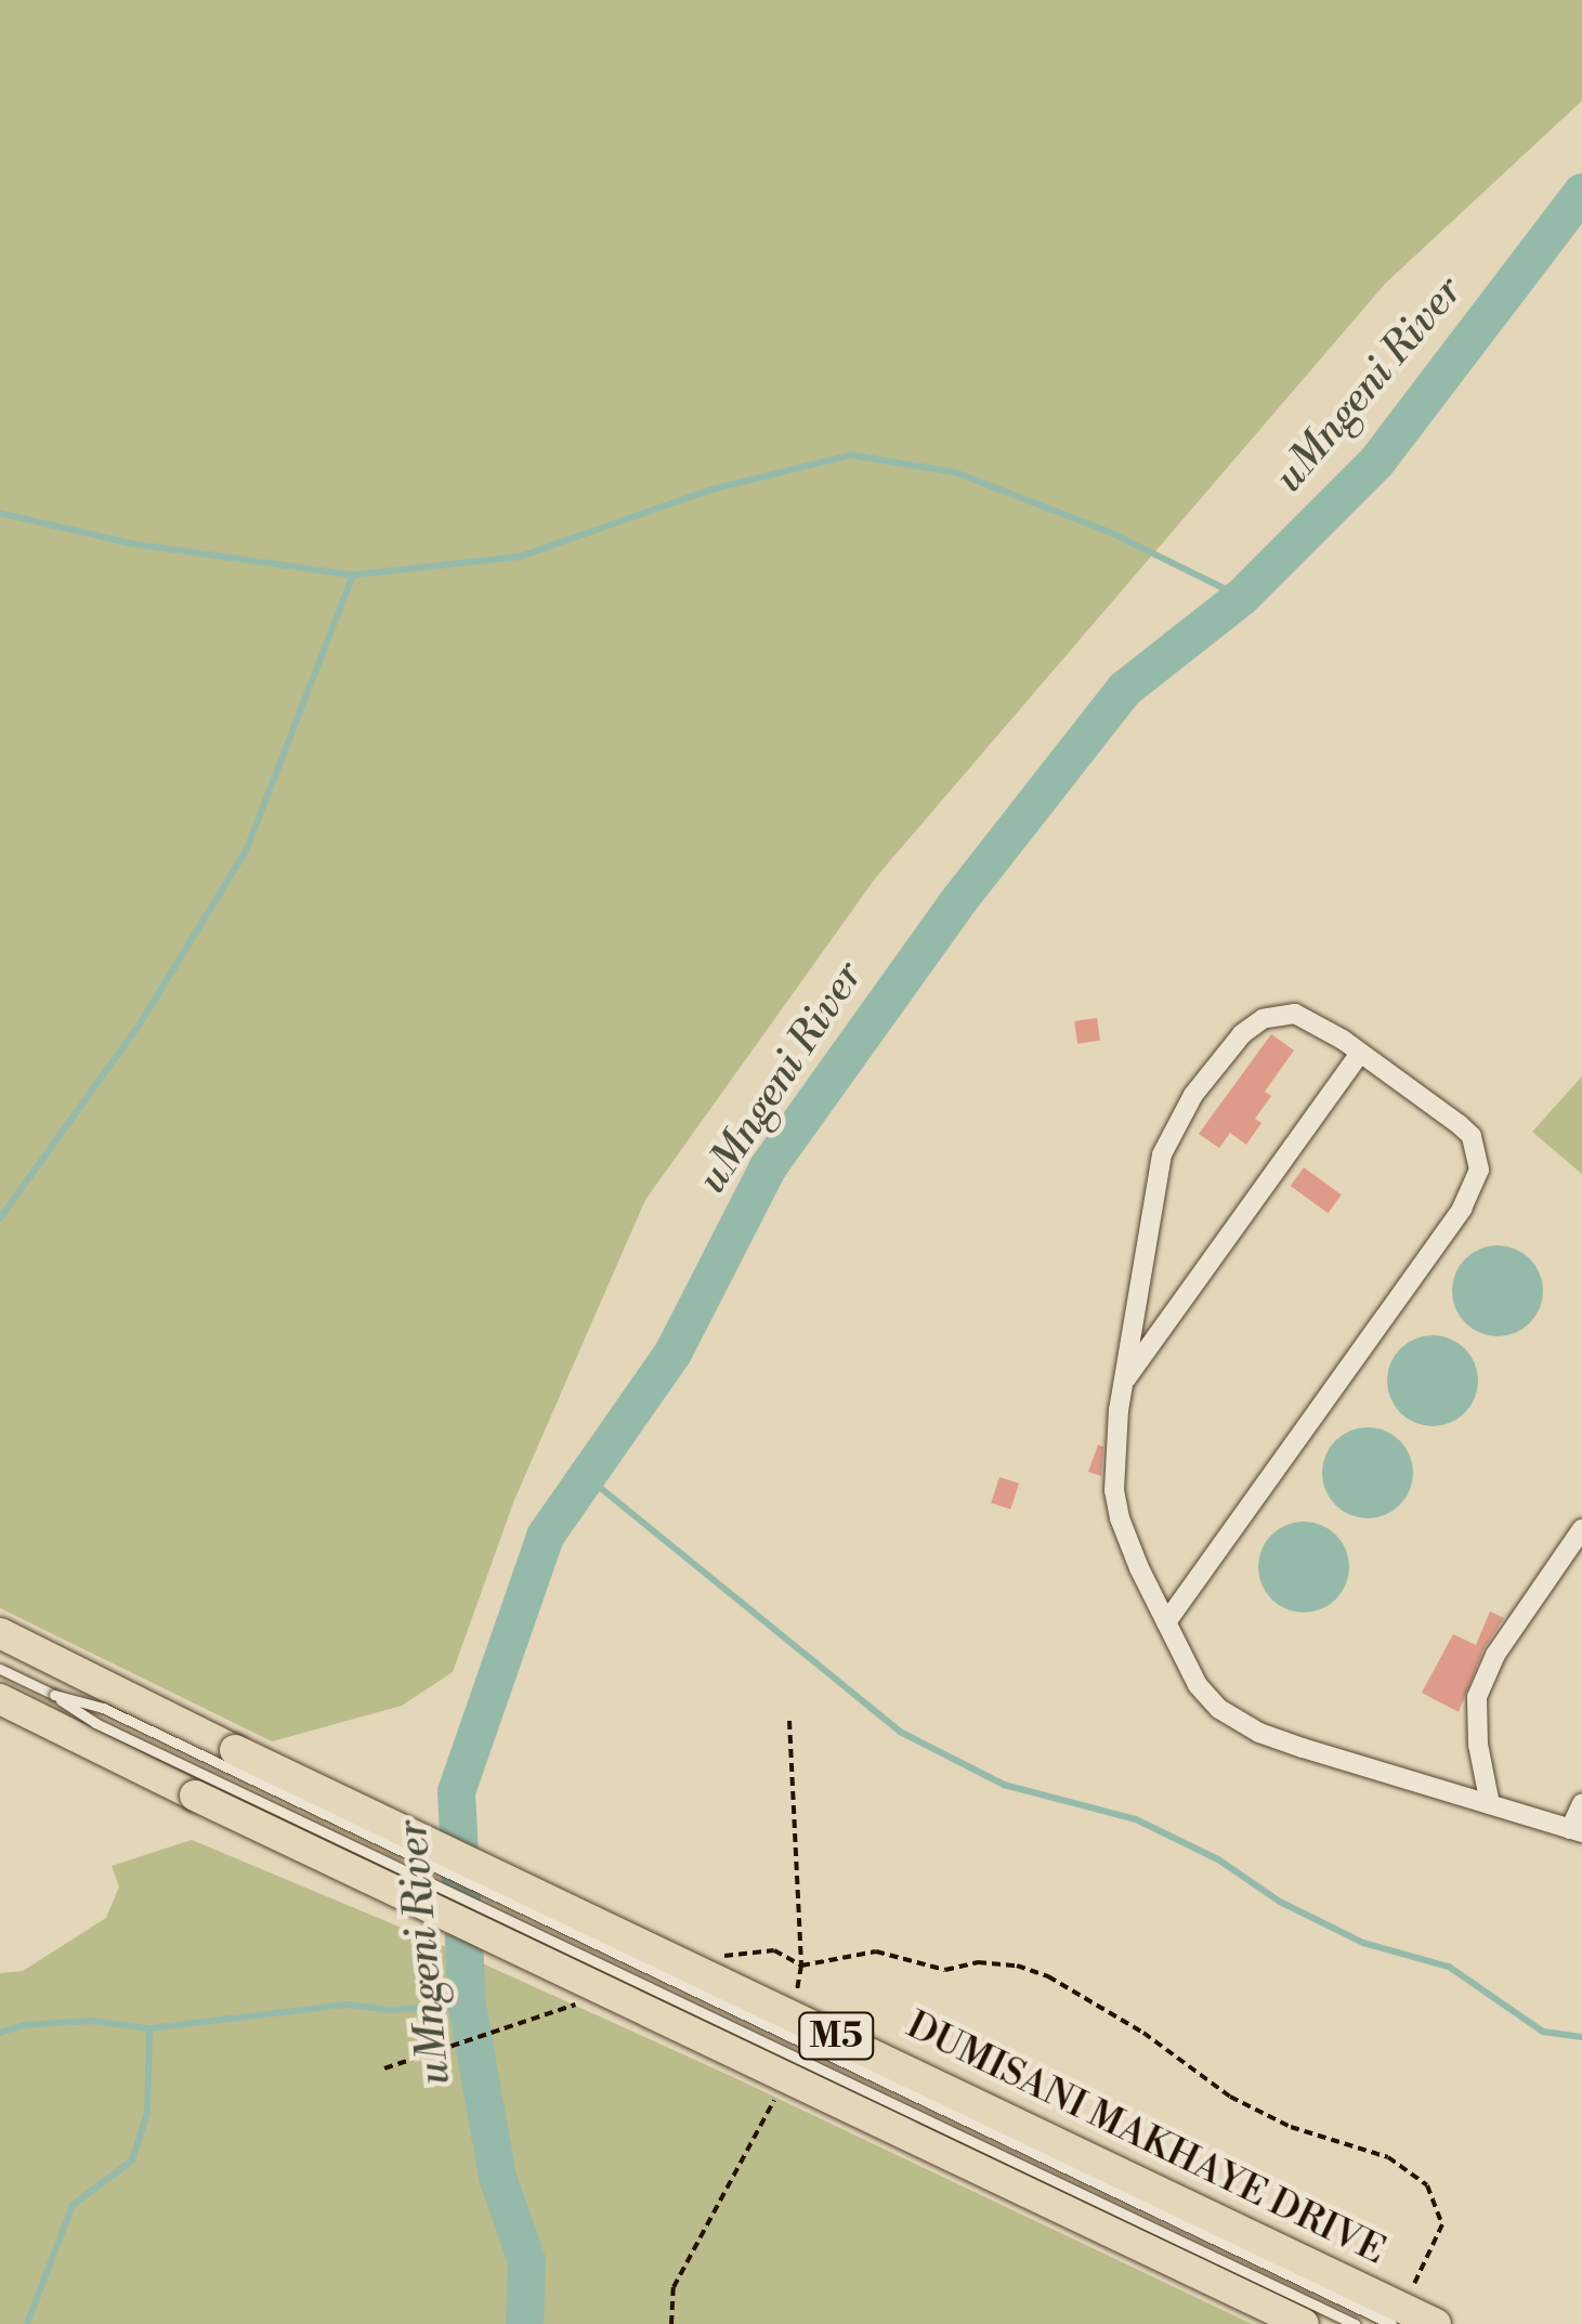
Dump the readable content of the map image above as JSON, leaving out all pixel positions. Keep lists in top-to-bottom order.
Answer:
{
  "streets": {
    "main road": ["M5", "DUMISANI MAKHAYE DRIVE"]
  },
  "water": ["uMngeni River"]
}
